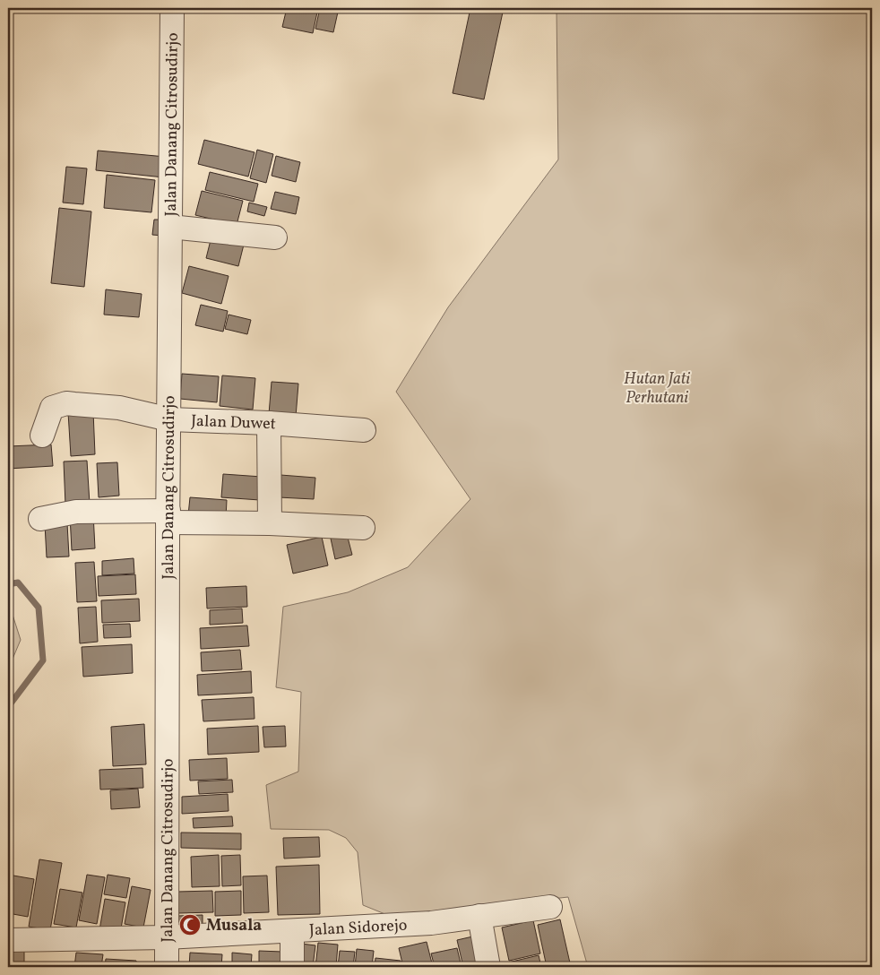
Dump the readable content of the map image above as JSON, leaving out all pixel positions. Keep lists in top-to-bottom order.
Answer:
{
  "streets": {
    "street": ["Jalan Danang Citrosudirjo", "Jalan Duwet", "Jalan Sidorejo"]
  },
  "crossings": [
    ["Jalan Danang Citrosudirjo", "Jalan Duwet"],
    ["Jalan Danang Citrosudirjo", "Jalan Sidorejo"]
  ],
  "parks": ["Hutan Jati Perhutani"],
  "places": {
    "mosque": ["Musala"]
  }
}
